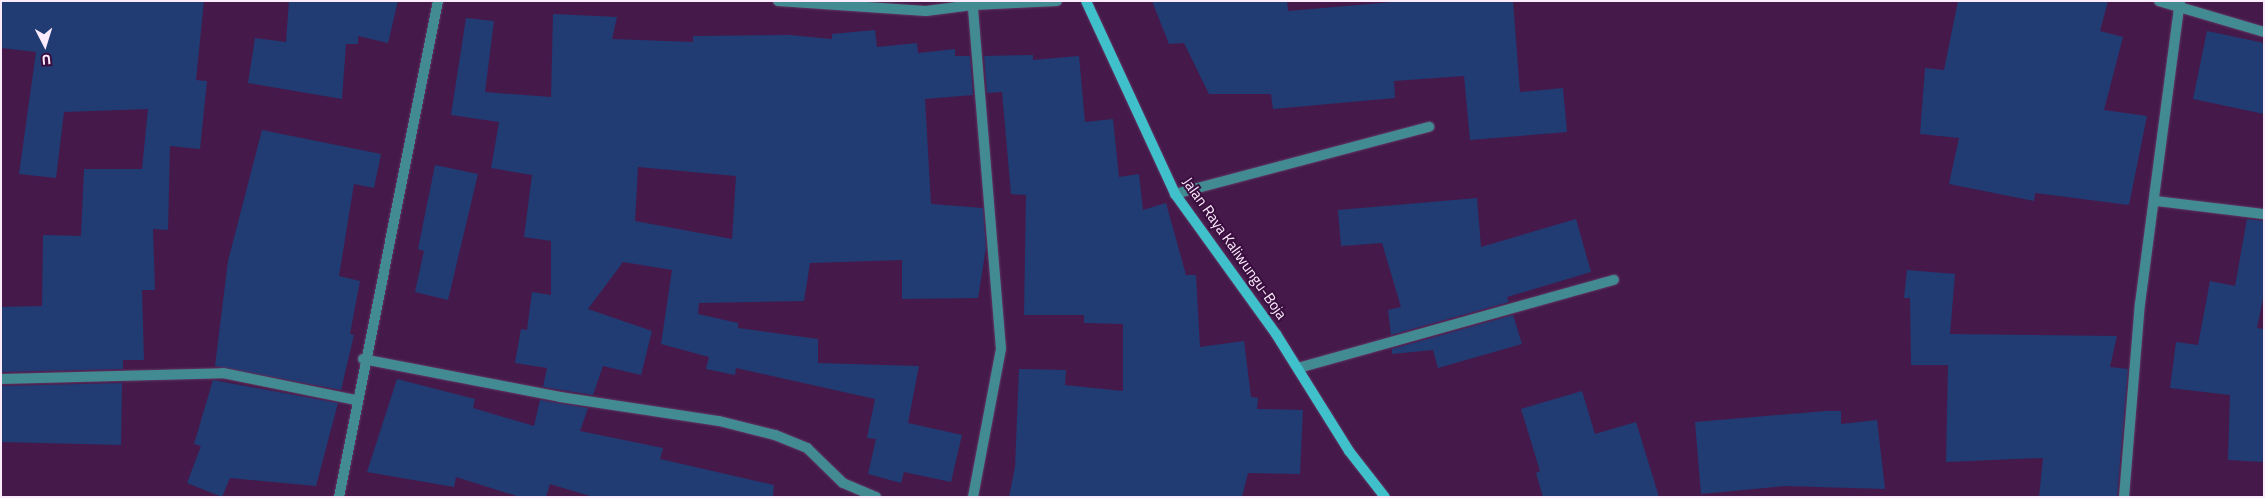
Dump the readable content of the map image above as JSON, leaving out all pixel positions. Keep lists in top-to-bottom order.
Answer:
{
  "streets": {
    "main road": ["Jalan Raya Kaliwungu-Boja"]
  },
  "north": "bottom"
}
